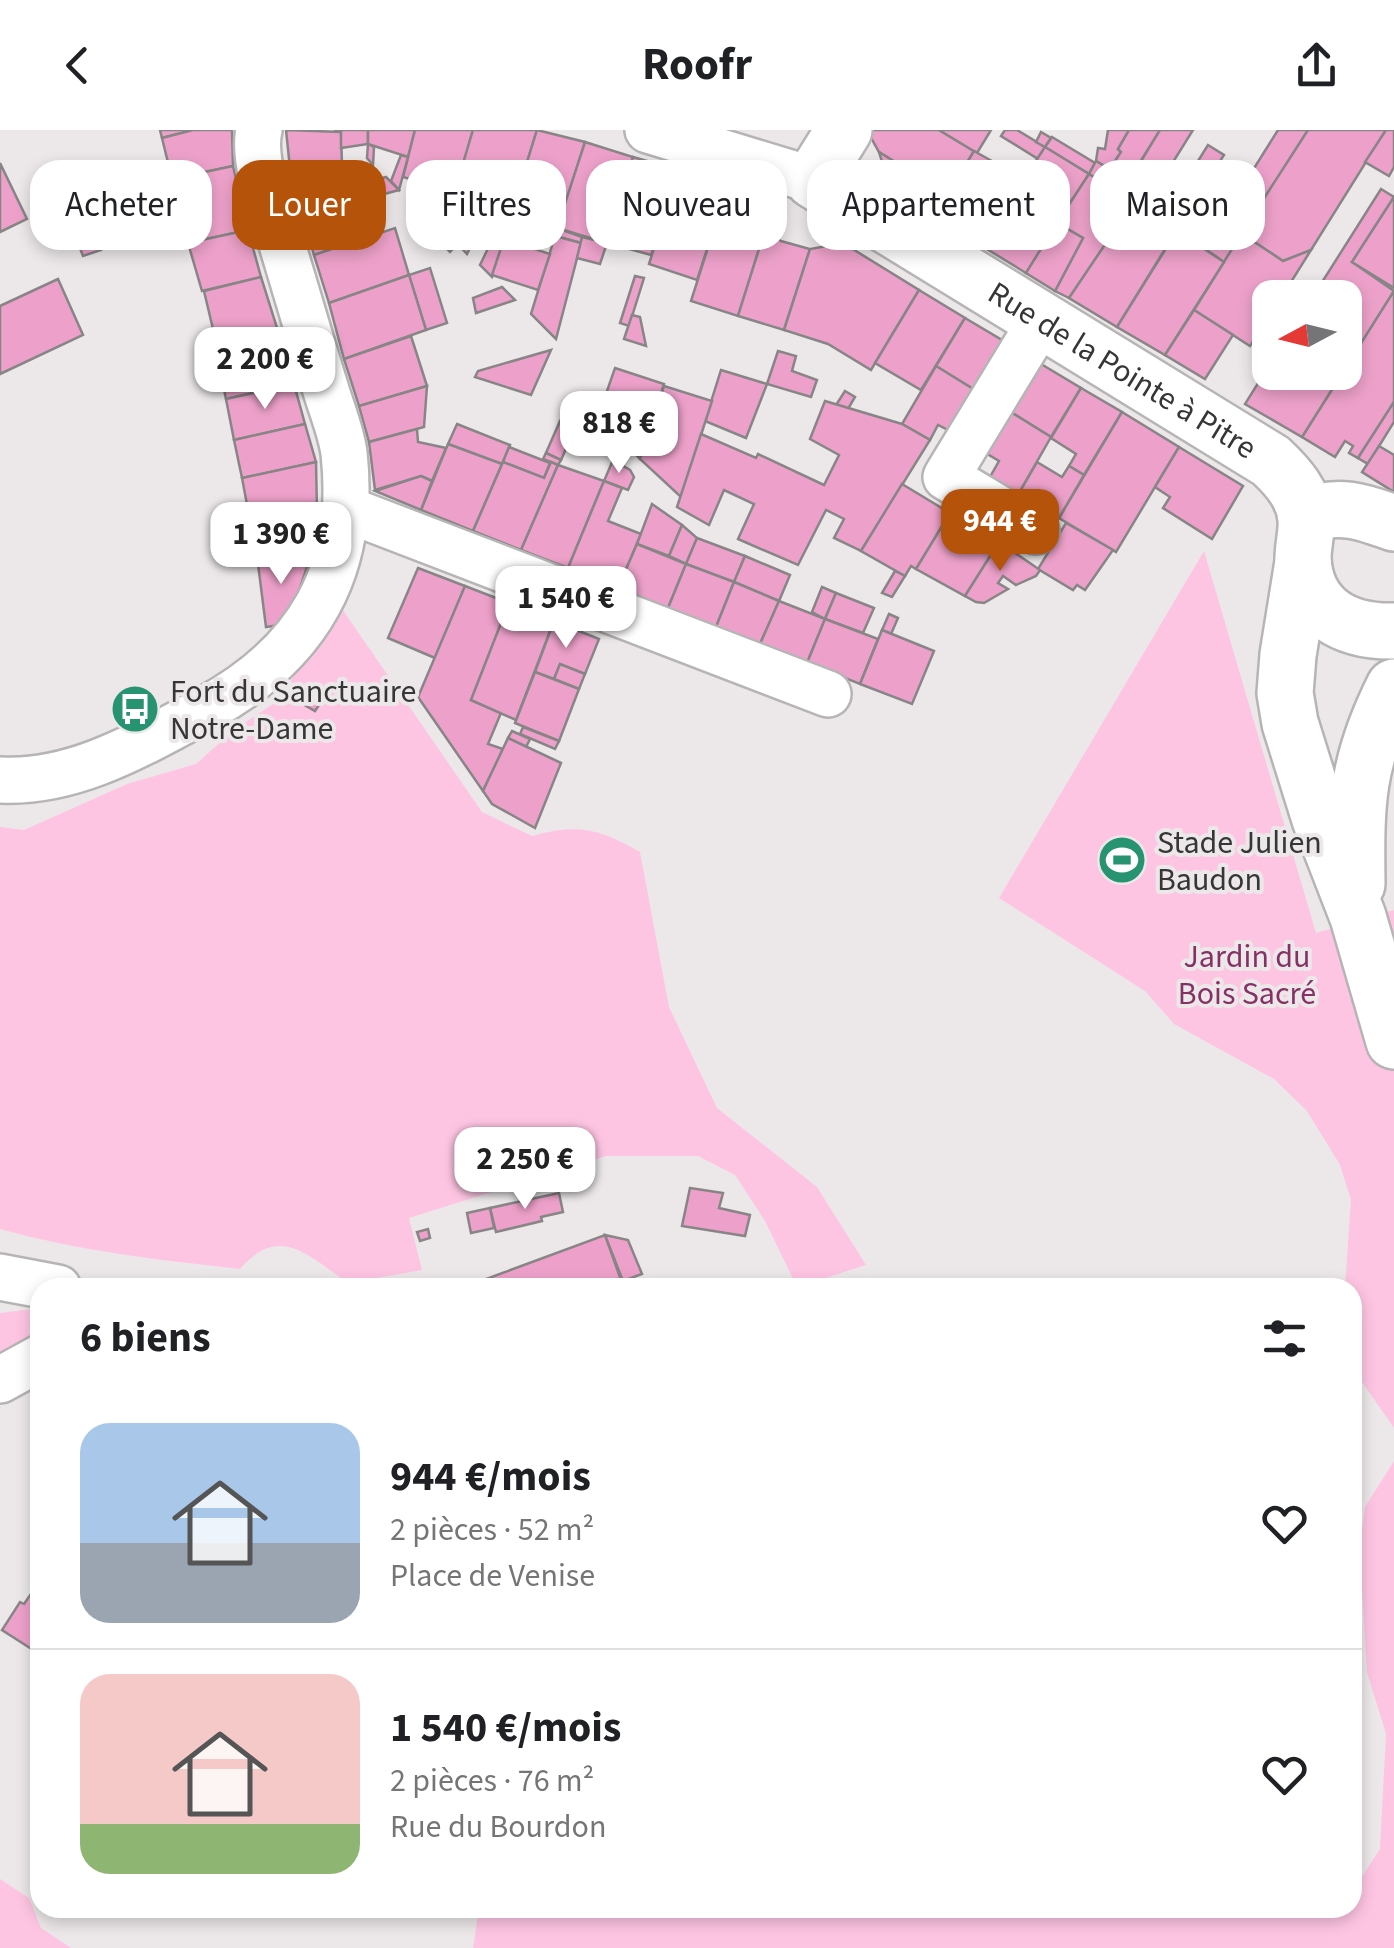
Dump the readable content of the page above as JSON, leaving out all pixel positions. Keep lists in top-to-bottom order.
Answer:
{
  "streets": {
    "street": ["Rue de la Pointe à Pitre"]
  },
  "parks": ["Jardin du Bois Sacré"],
  "places": {
    "bus stop": ["Fort du Sanctuaire Notre-Dame"],
    "sports": ["Stade Julien Baudon"]
  },
  "north": "left",
  "page": {
    "header": "Roofr",
    "chip": [
      "Acheter",
      "Louer",
      "Filtres",
      "Nouveau",
      "Appartement",
      "Maison"
    ],
    "price": [
      "2 200 €",
      "818 €",
      "944 €",
      "1 390 €",
      "1 540 €",
      "2 250 €"
    ],
    "heading": "6 biens",
    "list": [
      {
        "name": "944 €/mois",
        "note": "2 pièces · 52 m² · Place de Venise"
      },
      {
        "name": "1 540 €/mois",
        "note": "2 pièces · 76 m² · Rue du Bourdon"
      }
    ]
  }
}
